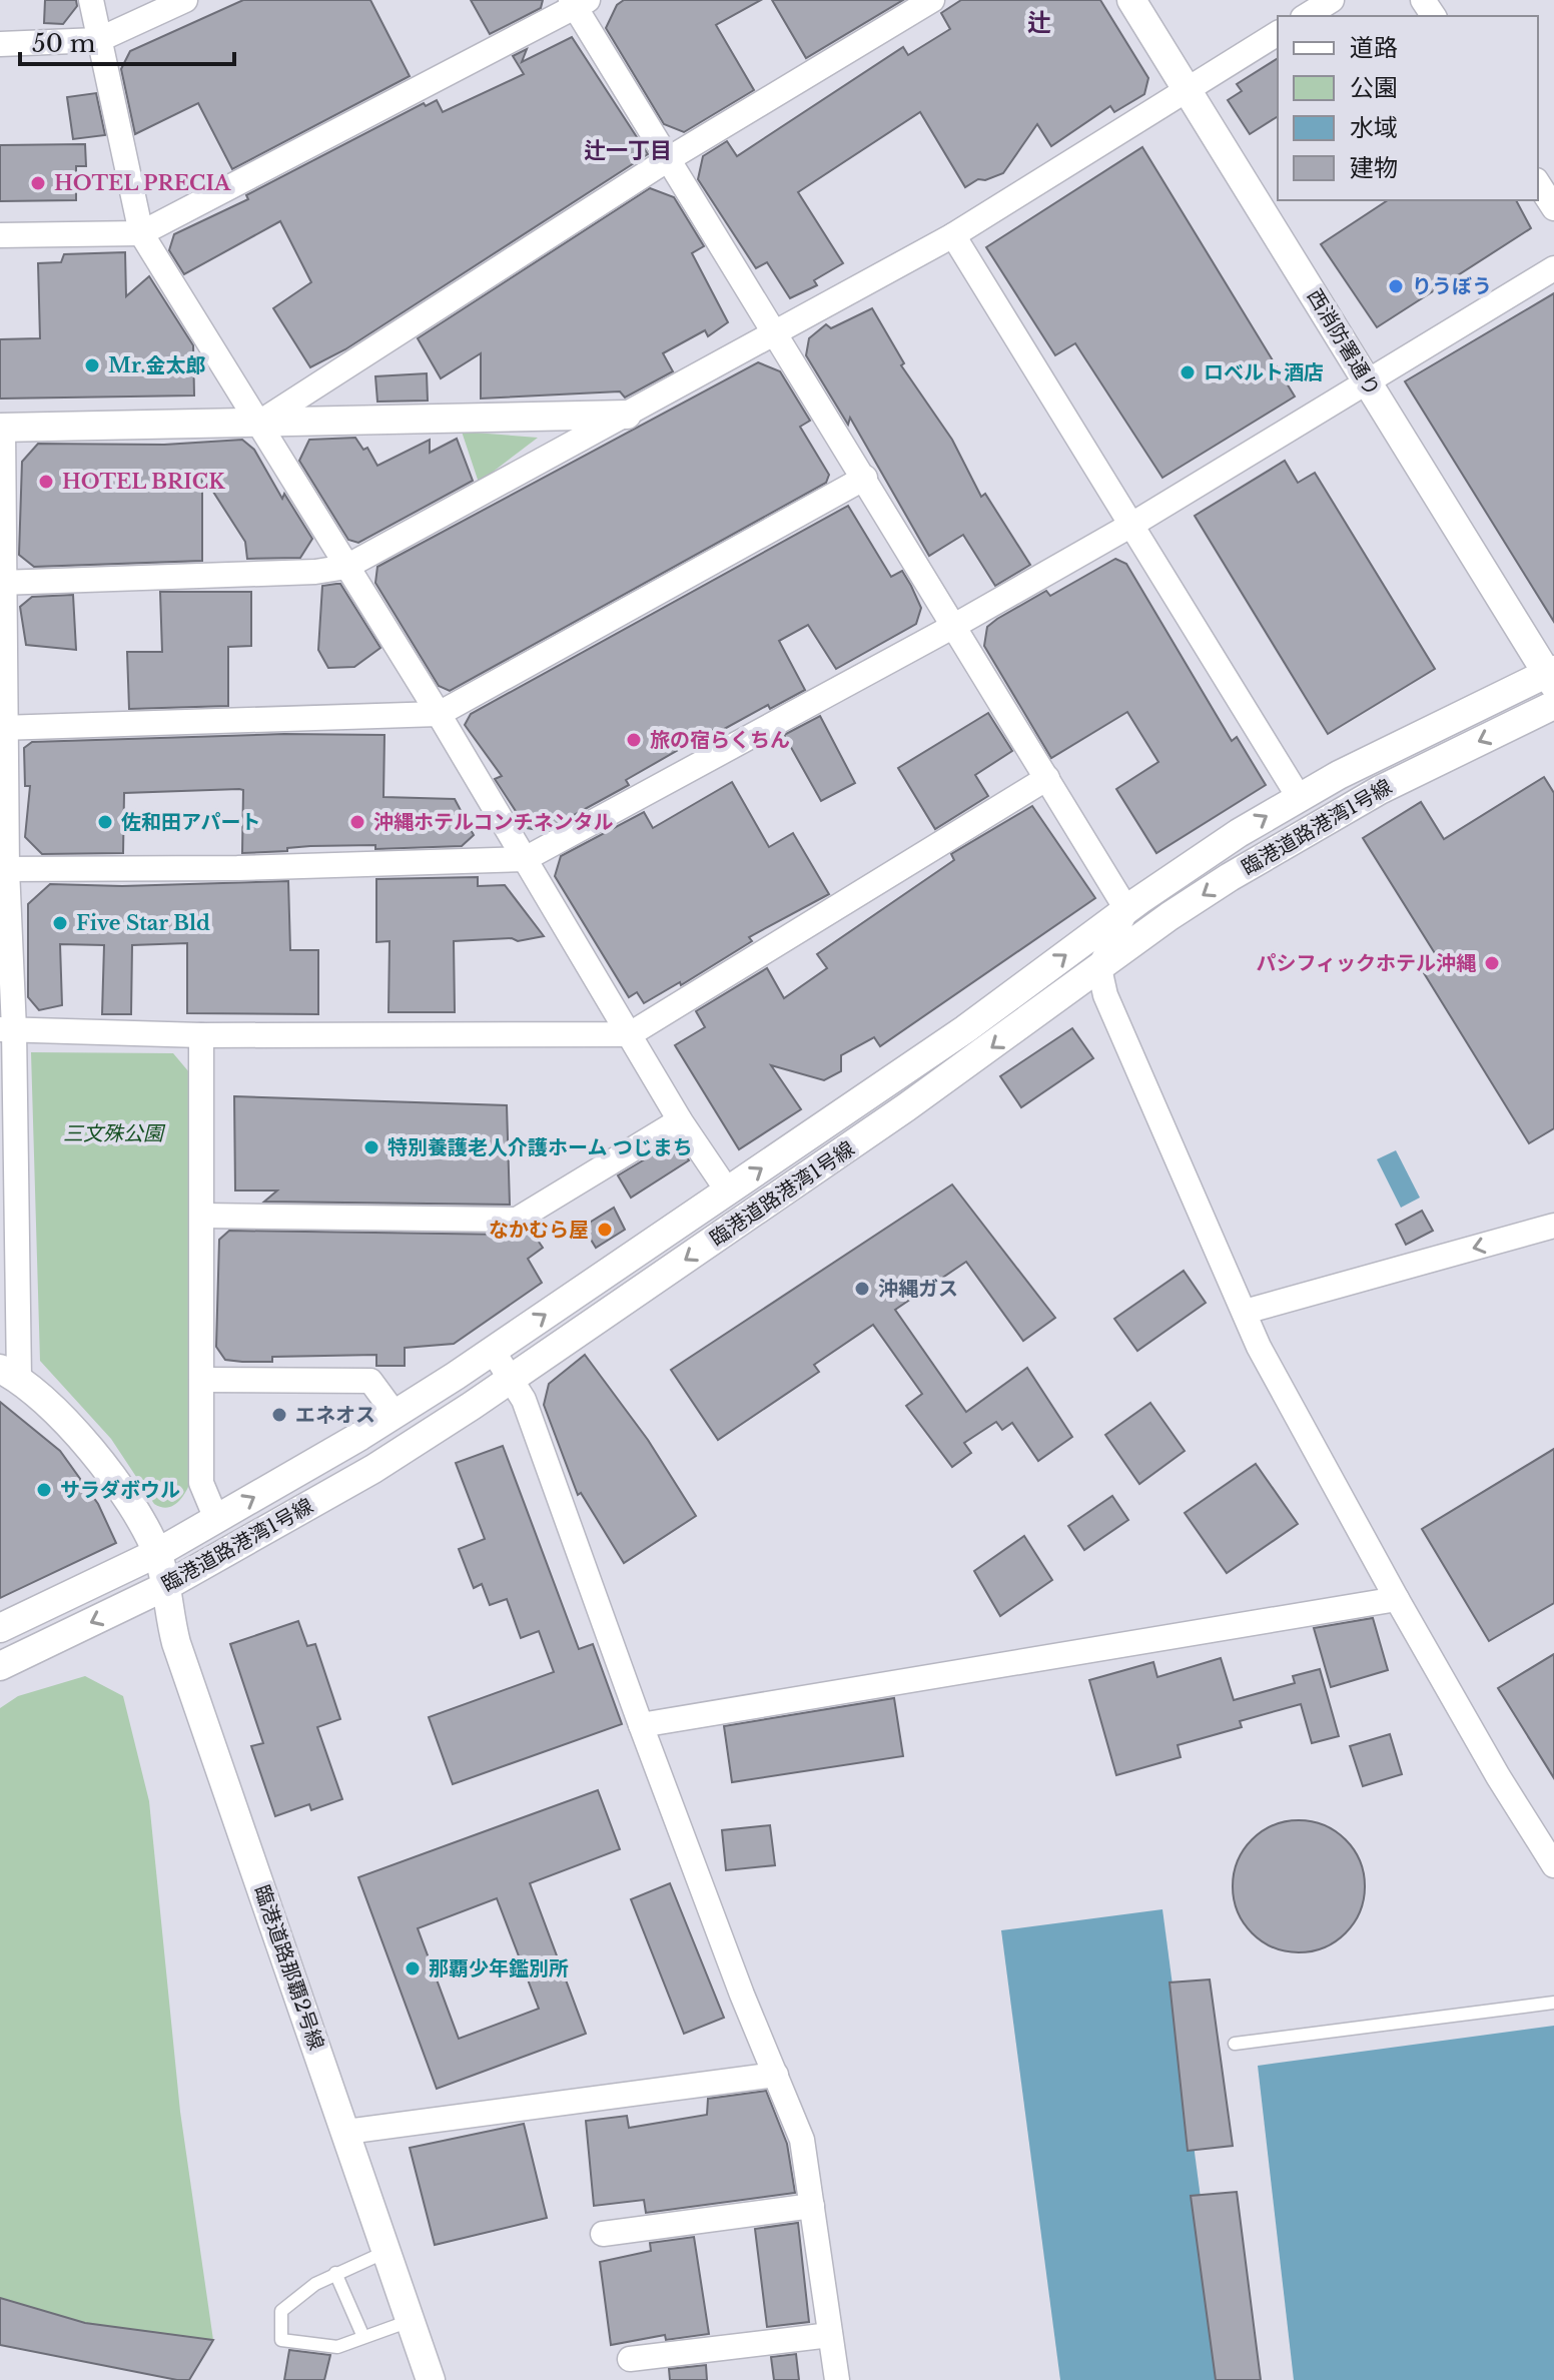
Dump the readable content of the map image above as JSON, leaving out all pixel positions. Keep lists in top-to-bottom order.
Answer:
{
  "streets": {
    "street": ["西消防署通り", "臨港道路港湾1号線", "臨港道路那覇2号線"]
  },
  "crossings": [
    ["西消防署通り", "臨港道路港湾1号線"],
    ["臨港道路港湾1号線", "臨港道路那覇2号線"]
  ],
  "districts": ["辻", "辻一丁目"],
  "parks": ["三文殊公園"],
  "places": [
    "HOTEL PRECIA",
    "りうぼう",
    "Mr.金太郎",
    "ロベルト酒店",
    "HOTEL BRICK",
    "旅の宿らくちん",
    "佐和田アパート",
    "沖縄ホテルコンチネンタル",
    "Five Star Bld",
    "パシフィックホテル沖縄",
    "特別養護老人介護ホーム つじまち",
    "なかむら屋",
    "沖縄ガス",
    "エネオス",
    "サラダボウル",
    "那覇少年鑑別所"
  ],
  "legend": [
    "道路",
    "公園",
    "水域",
    "建物"
  ],
  "scale_bar": "50 m"
}
